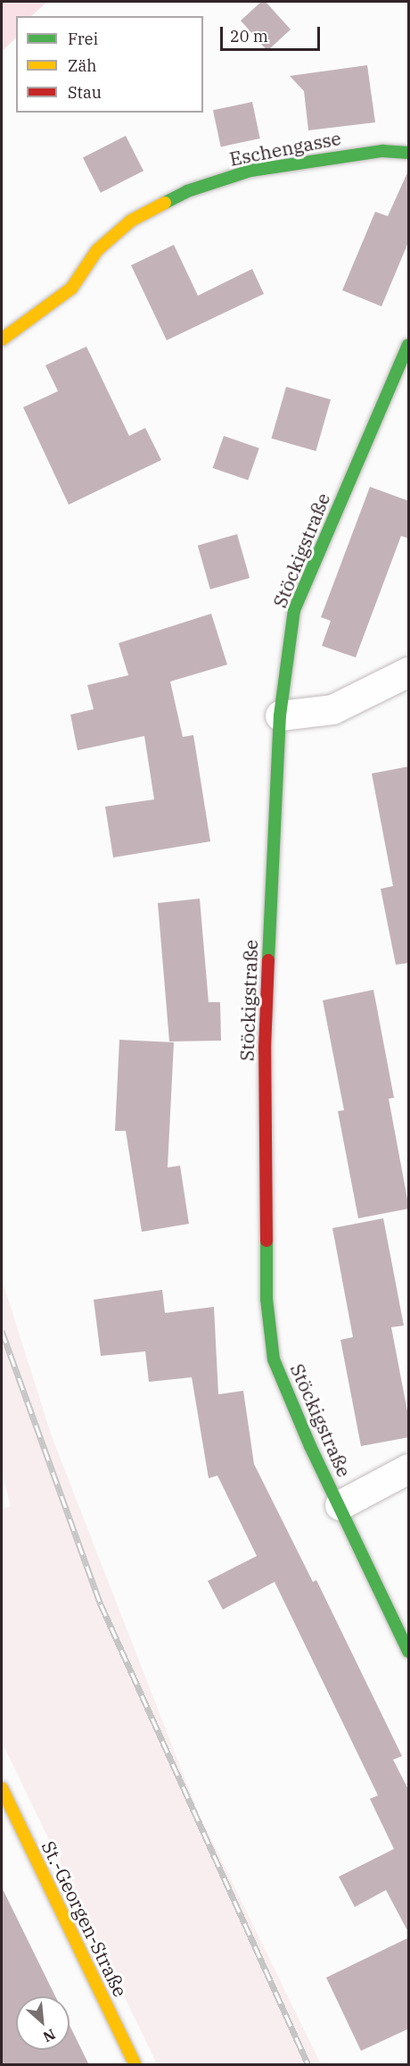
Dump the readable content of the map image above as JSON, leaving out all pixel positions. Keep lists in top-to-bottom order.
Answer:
{
  "streets": {
    "street": ["Eschengasse", "Stöckigstraße", "St.-Georgen-Straße"]
  },
  "legend": ["Frei", "Zäh", "Stau"],
  "scale_bar": "20 m",
  "north": "bottom right"
}
